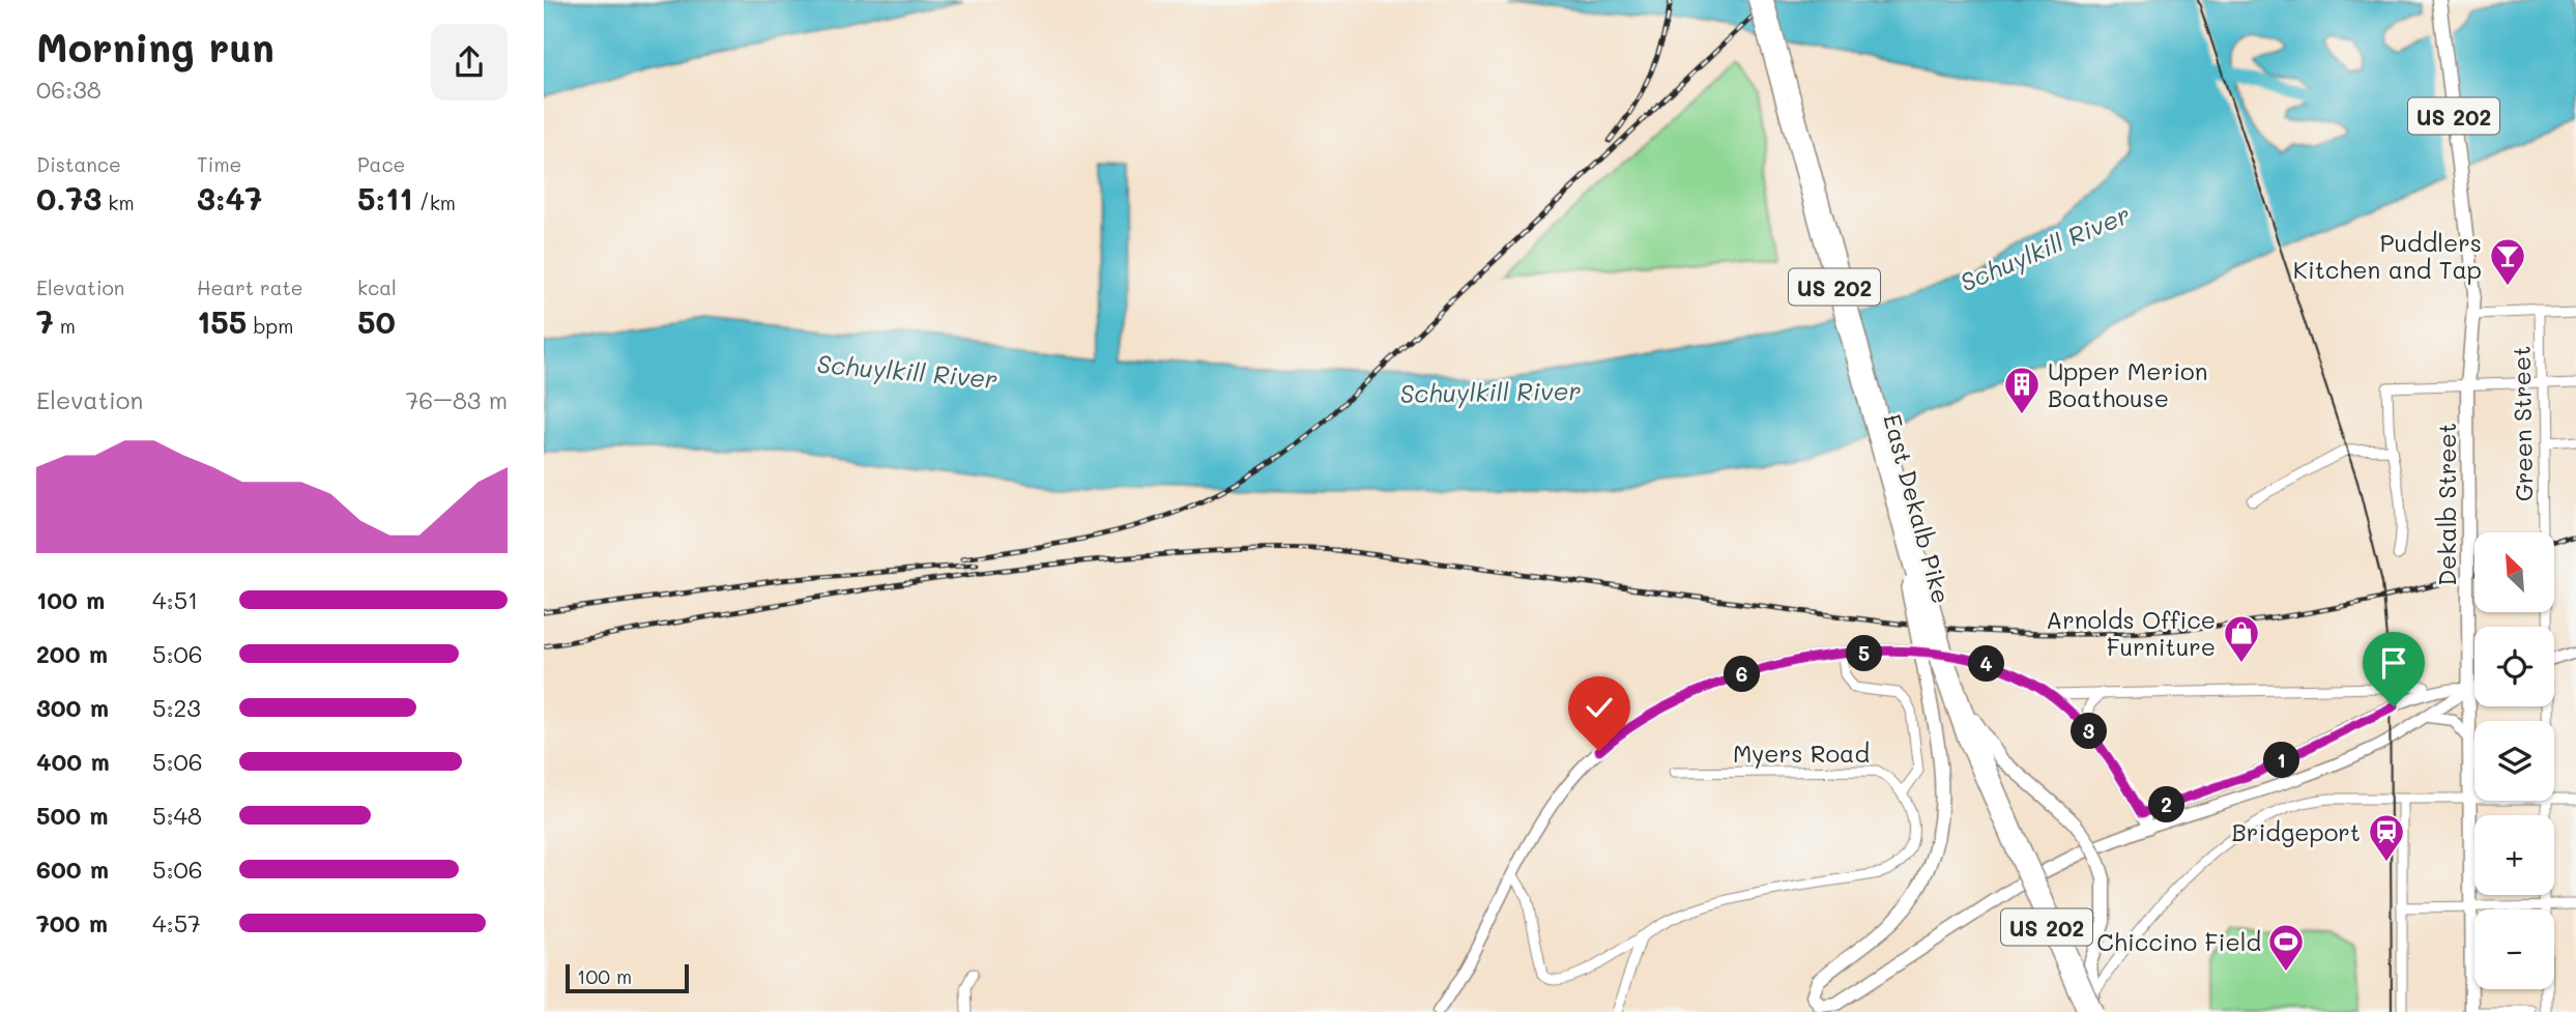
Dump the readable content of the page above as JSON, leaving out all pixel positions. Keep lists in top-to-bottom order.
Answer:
{
  "streets": {
    "highway": ["US 202", "Dekalb Street", "East Dekalb Pike"],
    "street": ["Green Street", "Myers Road"]
  },
  "water": ["Schuylkill River"],
  "places": {
    "bar": ["Puddlers Kitchen and Tap"],
    "building": ["Upper Merion Boathouse"],
    "shop": ["Arnolds Office Furniture"],
    "station": ["Bridgeport"],
    "sports": ["Chiccino Field"]
  },
  "scale_bar": "100 m",
  "north": "top left",
  "page": {
    "heading": ["Morning run", "06:38"],
    "stats": [
      ["Distance", "0.73 km"],
      ["Time", "3:47"],
      ["Pace", "5:11 /km"],
      ["Elevation", "7 m"],
      ["Heart rate", "155 bpm"],
      ["kcal", "50"]
    ],
    "chart": ["Elevation", "76–83 m"],
    "map_buttons": ["+", "−"],
    "list": [
      {
        "name": "100 m",
        "note": "4:51"
      },
      {
        "name": "200 m",
        "note": "5:06"
      },
      {
        "name": "300 m",
        "note": "5:23"
      },
      {
        "name": "400 m",
        "note": "5:06"
      },
      {
        "name": "500 m",
        "note": "5:48"
      },
      {
        "name": "600 m",
        "note": "5:06"
      },
      {
        "name": "700 m",
        "note": "4:57"
      }
    ],
    "pins": [
      "5",
      "4",
      "6",
      "3",
      "1",
      "2"
    ],
    "scale": "100 m"
  }
}
